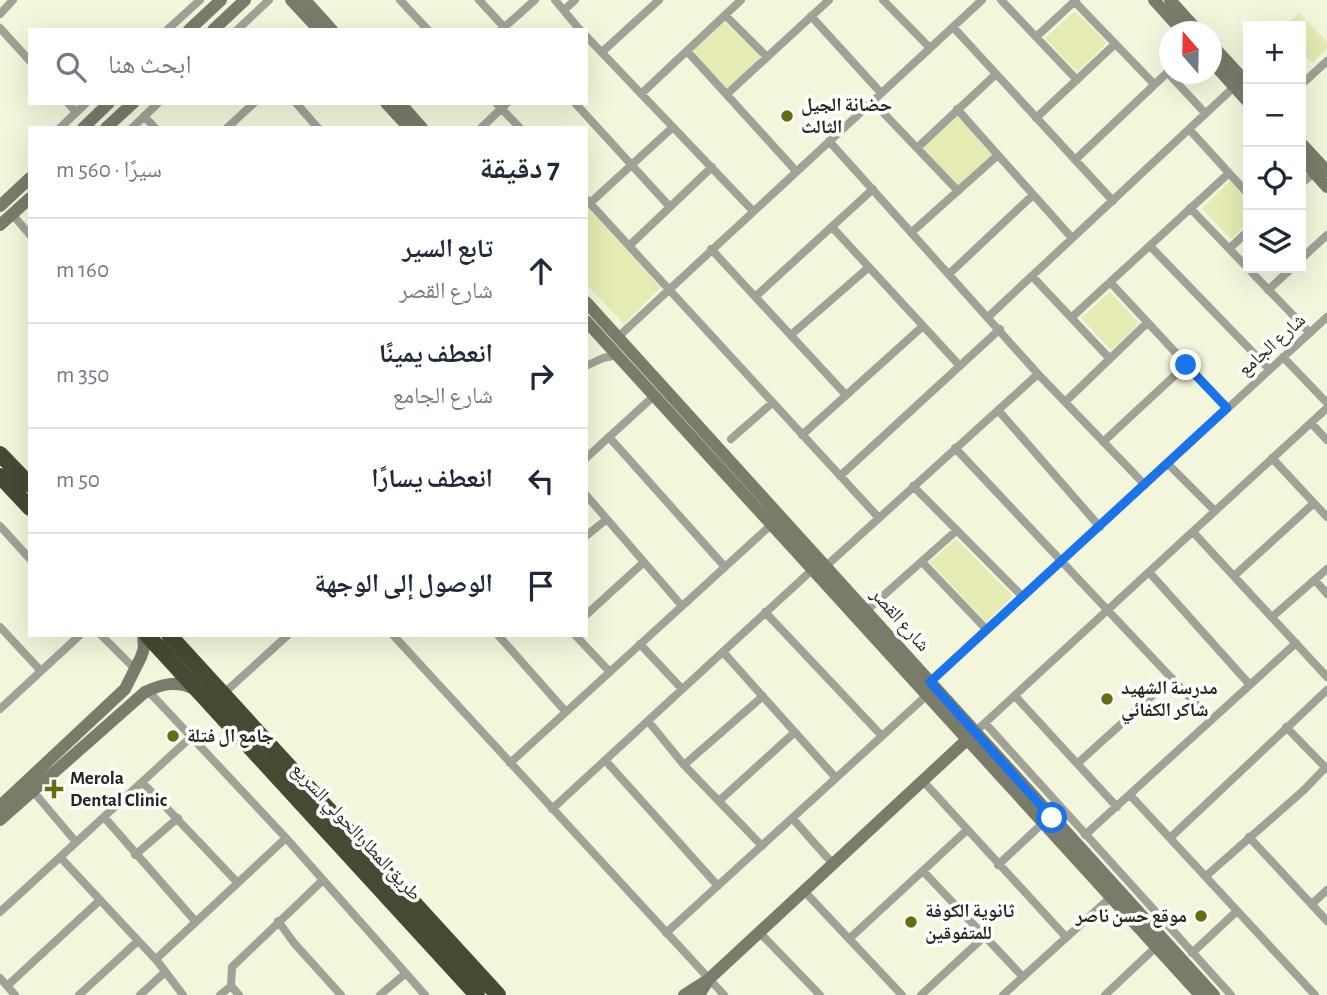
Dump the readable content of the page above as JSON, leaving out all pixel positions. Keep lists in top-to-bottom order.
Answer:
{
  "streets": {
    "highway": ["طريق المطار الحولي السريع"],
    "street": ["شارع الجامع", "شارع القصر"]
  },
  "crossings": [
    ["شارع الجامع", "شارع القصر"]
  ],
  "places": {
    "other": [
      "حضانة الجيل الثالث",
      "مدرسة الشهيد شاكر الكفائي",
      "جامع ال فتلة",
      "موقع حسن ناصر",
      "ثانوية الكوفة للمتفوقين"
    ],
    "health": ["Merola Dental Clinic"]
  },
  "north": "top",
  "page": {
    "map_buttons": ["+", "−"],
    "search": "ابحث هنا",
    "heading": ["7 دقيقة", "سيرًا · 560 m"],
    "list": [
      ["تابع السير", "شارع القصر", "160 m"],
      ["انعطف يمينًا", "شارع الجامع", "350 m"],
      ["انعطف يسارًا", "50 m"],
      "الوصول إلى الوجهة"
    ]
  }
}
